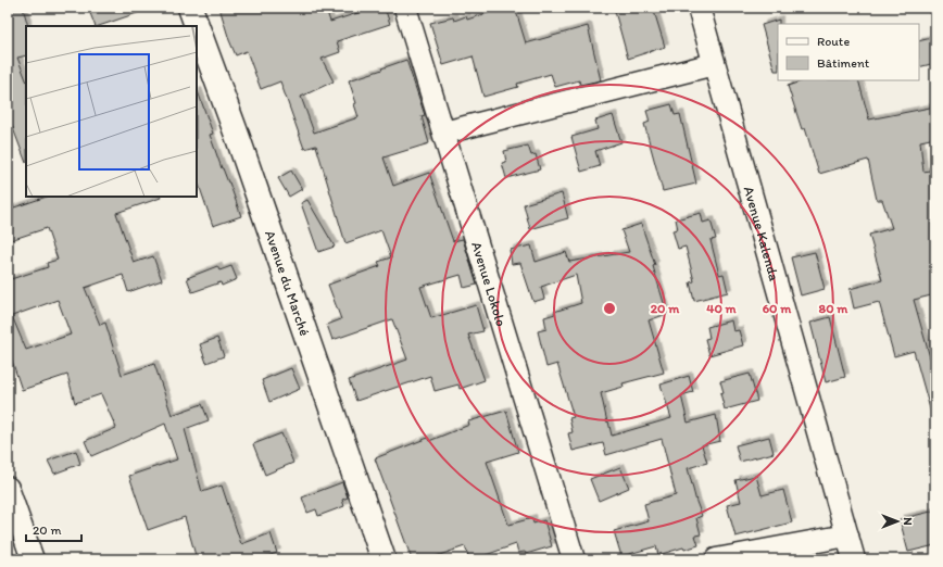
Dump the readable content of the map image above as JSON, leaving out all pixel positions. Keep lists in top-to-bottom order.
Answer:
{
  "streets": {
    "street": ["Avenue Kalenda", "Avenue du Marché", "Avenue Lokolo"]
  },
  "legend": ["Route", "Bâtiment"],
  "scale_bar": "20 m",
  "north": "right",
  "rings": [
    "20 m",
    "40 m",
    "60 m",
    "80 m"
  ]
}
